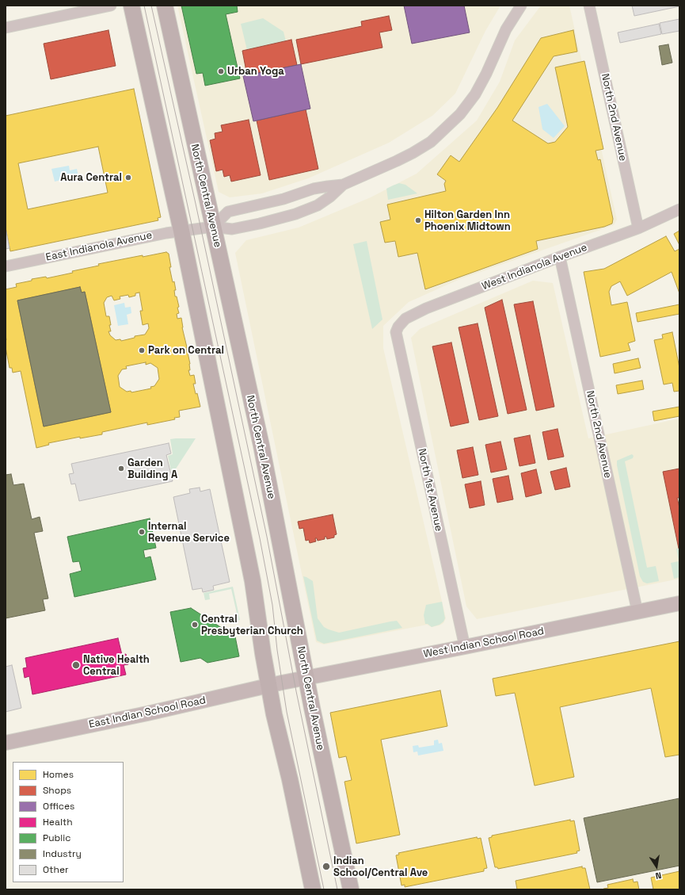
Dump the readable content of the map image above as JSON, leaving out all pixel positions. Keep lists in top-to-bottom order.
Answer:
{
  "streets": {
    "main road": ["North Central Avenue", "West Indian School Road", "East Indian School Road"],
    "street": [
      "North 2nd Avenue",
      "East Indianola Avenue",
      "West Indianola Avenue",
      "North 1st Avenue"
    ]
  },
  "crossings": [
    ["North 2nd Avenue", "West Indianola Avenue"],
    ["North 2nd Avenue", "West Indian School Road"],
    ["North Central Avenue", "East Indianola Avenue"],
    ["North Central Avenue", "West Indian School Road"],
    ["West Indianola Avenue", "North 1st Avenue"],
    ["North 1st Avenue", "West Indian School Road"],
    ["West Indian School Road", "East Indian School Road"]
  ],
  "places": [
    "Urban Yoga",
    "Aura Central",
    "Hilton Garden Inn Phoenix Midtown",
    "Park on Central",
    "Garden Building A",
    "Internal Revenue Service",
    "Central Presbyterian Church",
    "Native Health Central",
    "Indian School/Central Ave"
  ],
  "legend": [
    "Homes",
    "Shops",
    "Offices",
    "Health",
    "Public",
    "Industry",
    "Other"
  ],
  "north": "bottom"
}
